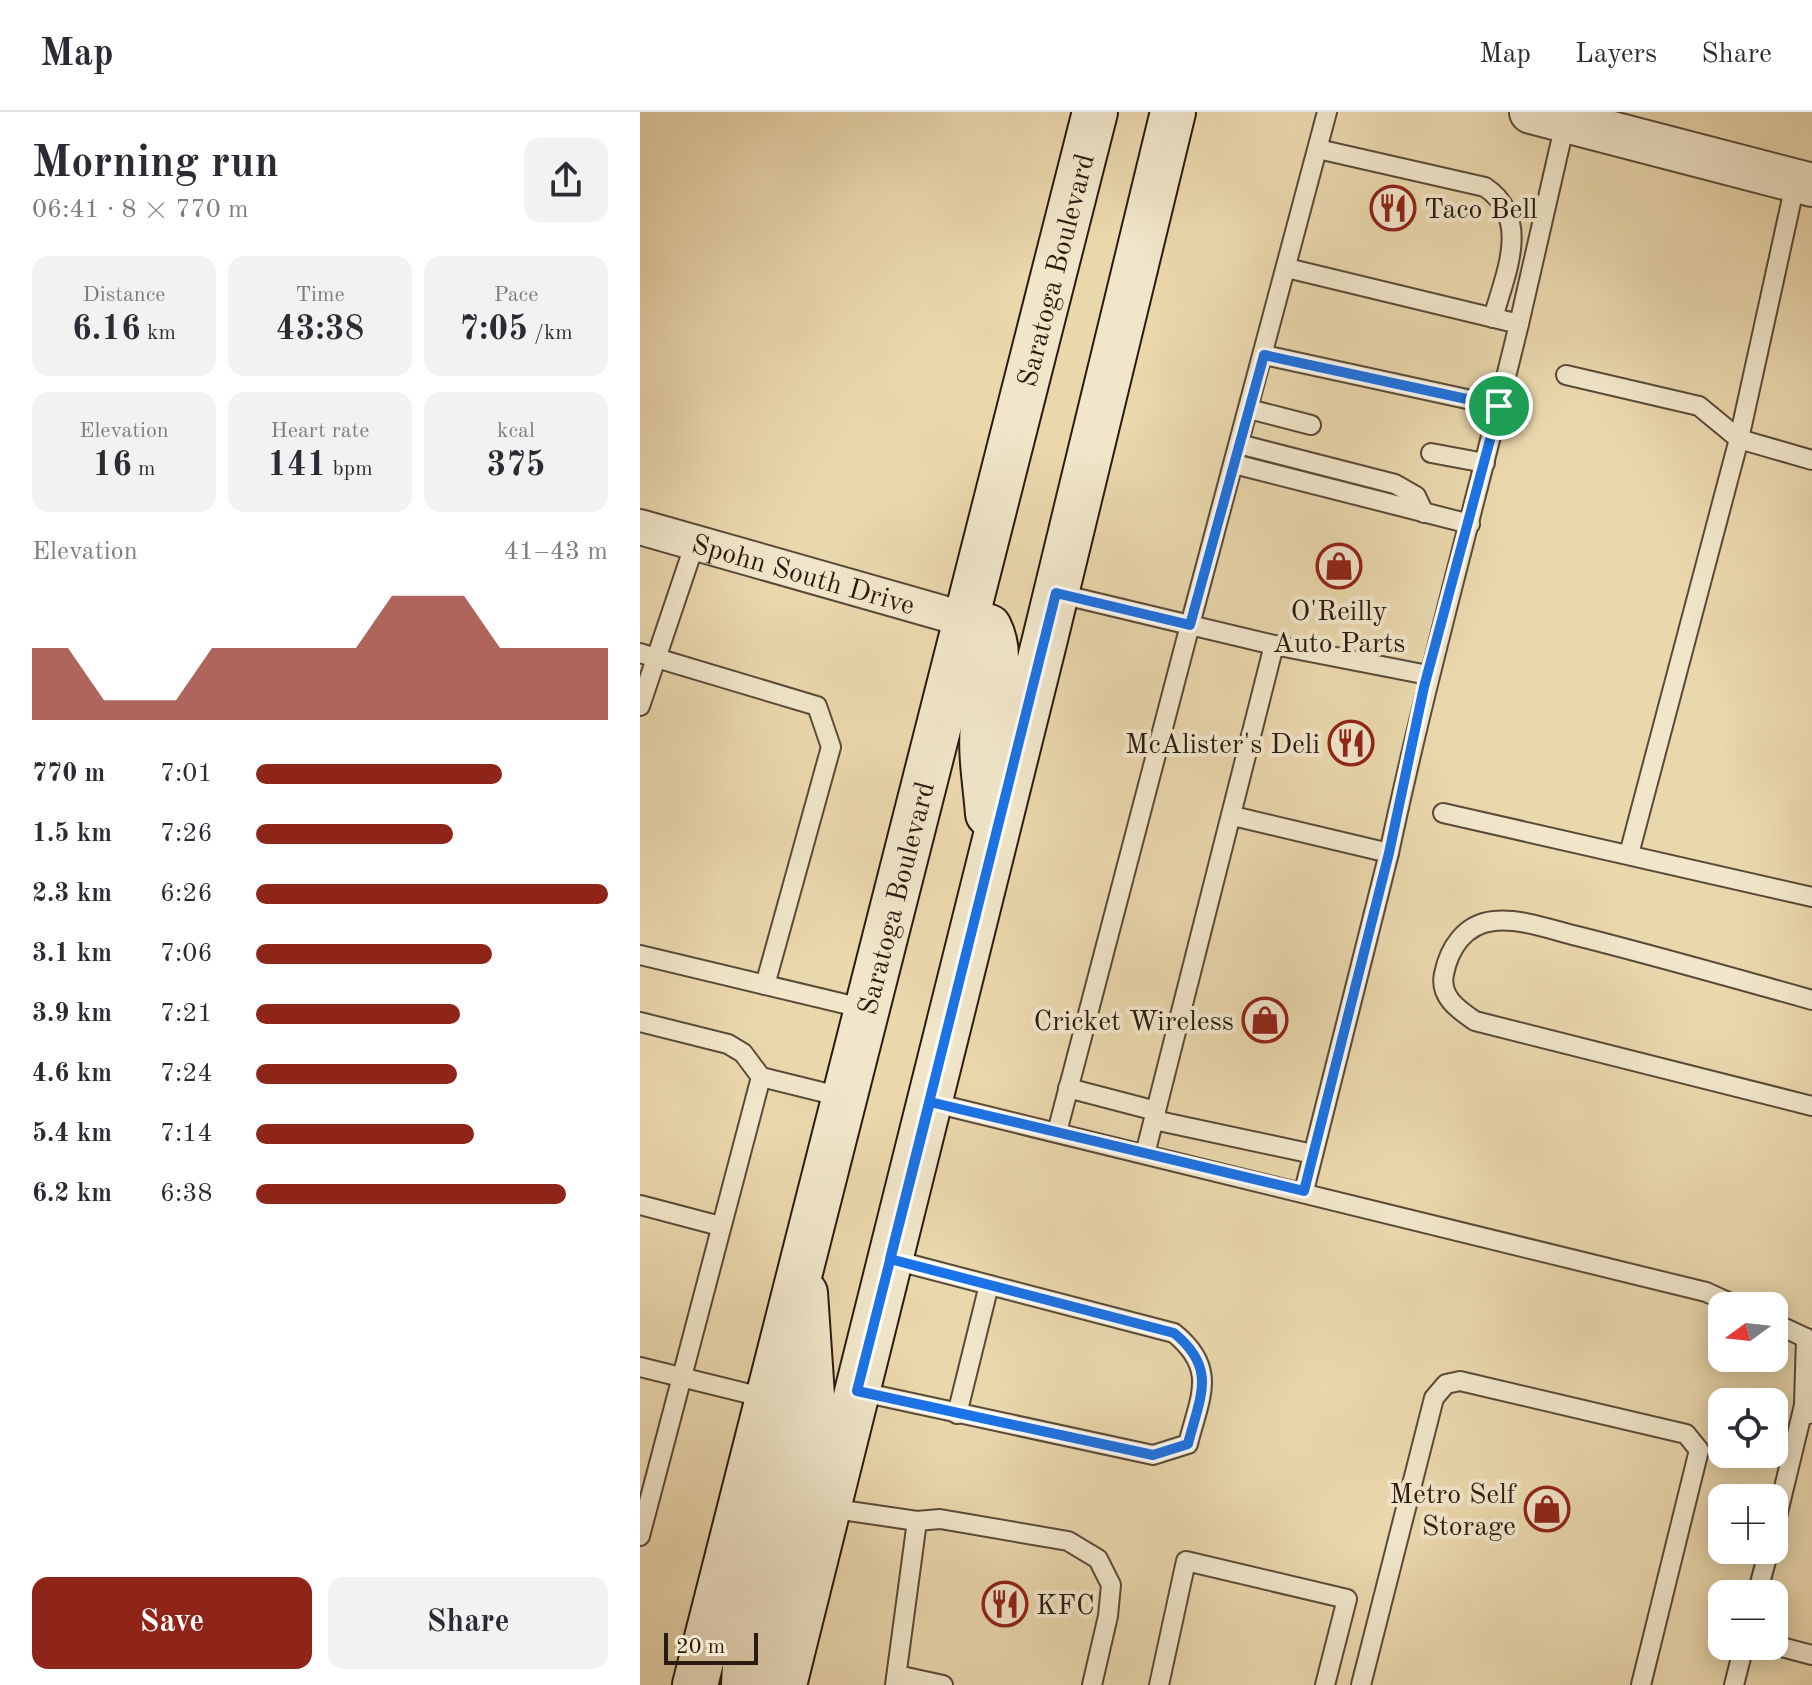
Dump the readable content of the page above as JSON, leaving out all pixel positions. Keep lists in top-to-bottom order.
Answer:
{
  "streets": {
    "main road": ["Saratoga Boulevard"],
    "street": ["Spohn South Drive"]
  },
  "crossings": [
    ["Saratoga Boulevard", "Spohn South Drive"]
  ],
  "places": {
    "restaurant": ["Taco Bell", "McAlister's Deli", "KFC"],
    "shop": ["O'Reilly Auto Parts", "Cricket Wireless", "Metro Self Storage"]
  },
  "scale_bar": "20 m",
  "north": "left",
  "page": {
    "header": "Map",
    "nav": ["Map", "Layers", "Share"],
    "heading": ["Morning run", "06:41 · 8 × 770 m"],
    "stats": [
      ["Distance", "6.16 km"],
      ["Time", "43:38"],
      ["Pace", "7:05 /km"],
      ["Elevation", "16 m"],
      ["Heart rate", "141 bpm"],
      ["kcal", "375"]
    ],
    "chart": ["Elevation", "41–43 m"],
    "list": [
      {
        "name": "770 m",
        "note": "7:01"
      },
      {
        "name": "1.5 km",
        "note": "7:26"
      },
      {
        "name": "2.3 km",
        "note": "6:26"
      },
      {
        "name": "3.1 km",
        "note": "7:06"
      },
      {
        "name": "3.9 km",
        "note": "7:21"
      },
      {
        "name": "4.6 km",
        "note": "7:24"
      },
      {
        "name": "5.4 km",
        "note": "7:14"
      },
      {
        "name": "6.2 km",
        "note": "6:38"
      }
    ],
    "map_buttons": ["+", "−"],
    "buttons": ["Save", "Share"],
    "scale": "20 m"
  }
}
